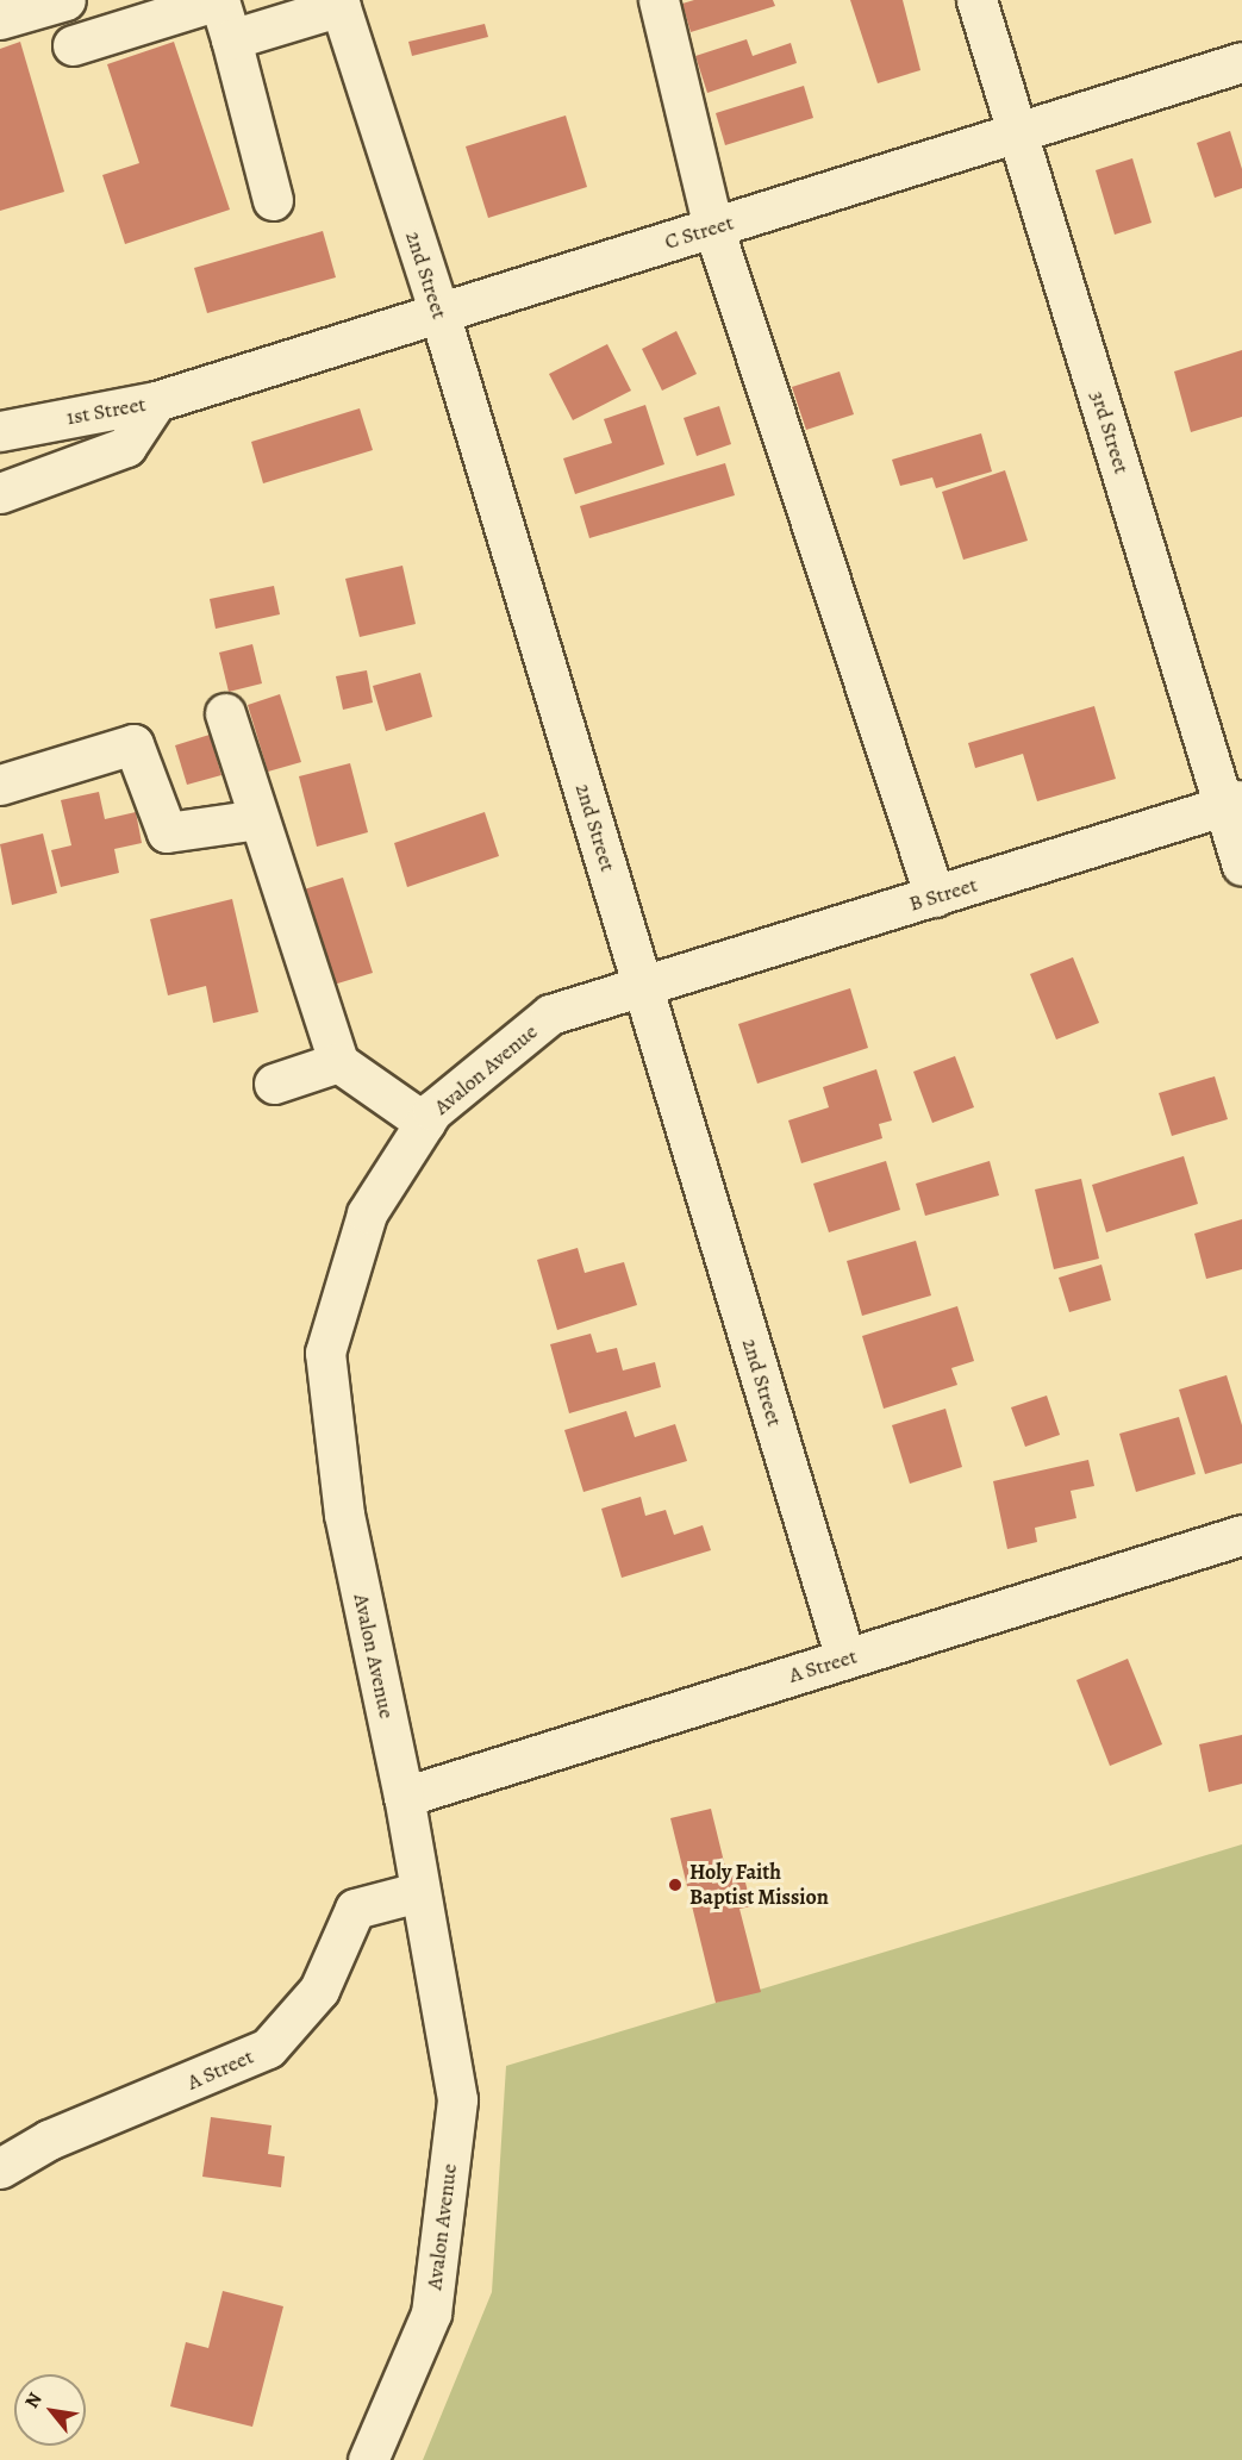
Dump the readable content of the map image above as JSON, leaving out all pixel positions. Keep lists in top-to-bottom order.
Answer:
{
  "streets": {
    "street": [
      "C Street",
      "2nd Street",
      "1st Street",
      "3rd Street",
      "B Street",
      "Avalon Avenue",
      "A Street"
    ]
  },
  "crossings": [
    ["C Street", "2nd Street"],
    ["C Street", "1st Street"],
    ["C Street", "3rd Street"],
    ["2nd Street", "B Street"],
    ["2nd Street", "Avalon Avenue"],
    ["2nd Street", "A Street"],
    ["3rd Street", "B Street"],
    ["B Street", "Avalon Avenue"],
    ["Avalon Avenue", "A Street"]
  ],
  "places": ["Holy Faith Baptist Mission"],
  "north": "top left"
}
